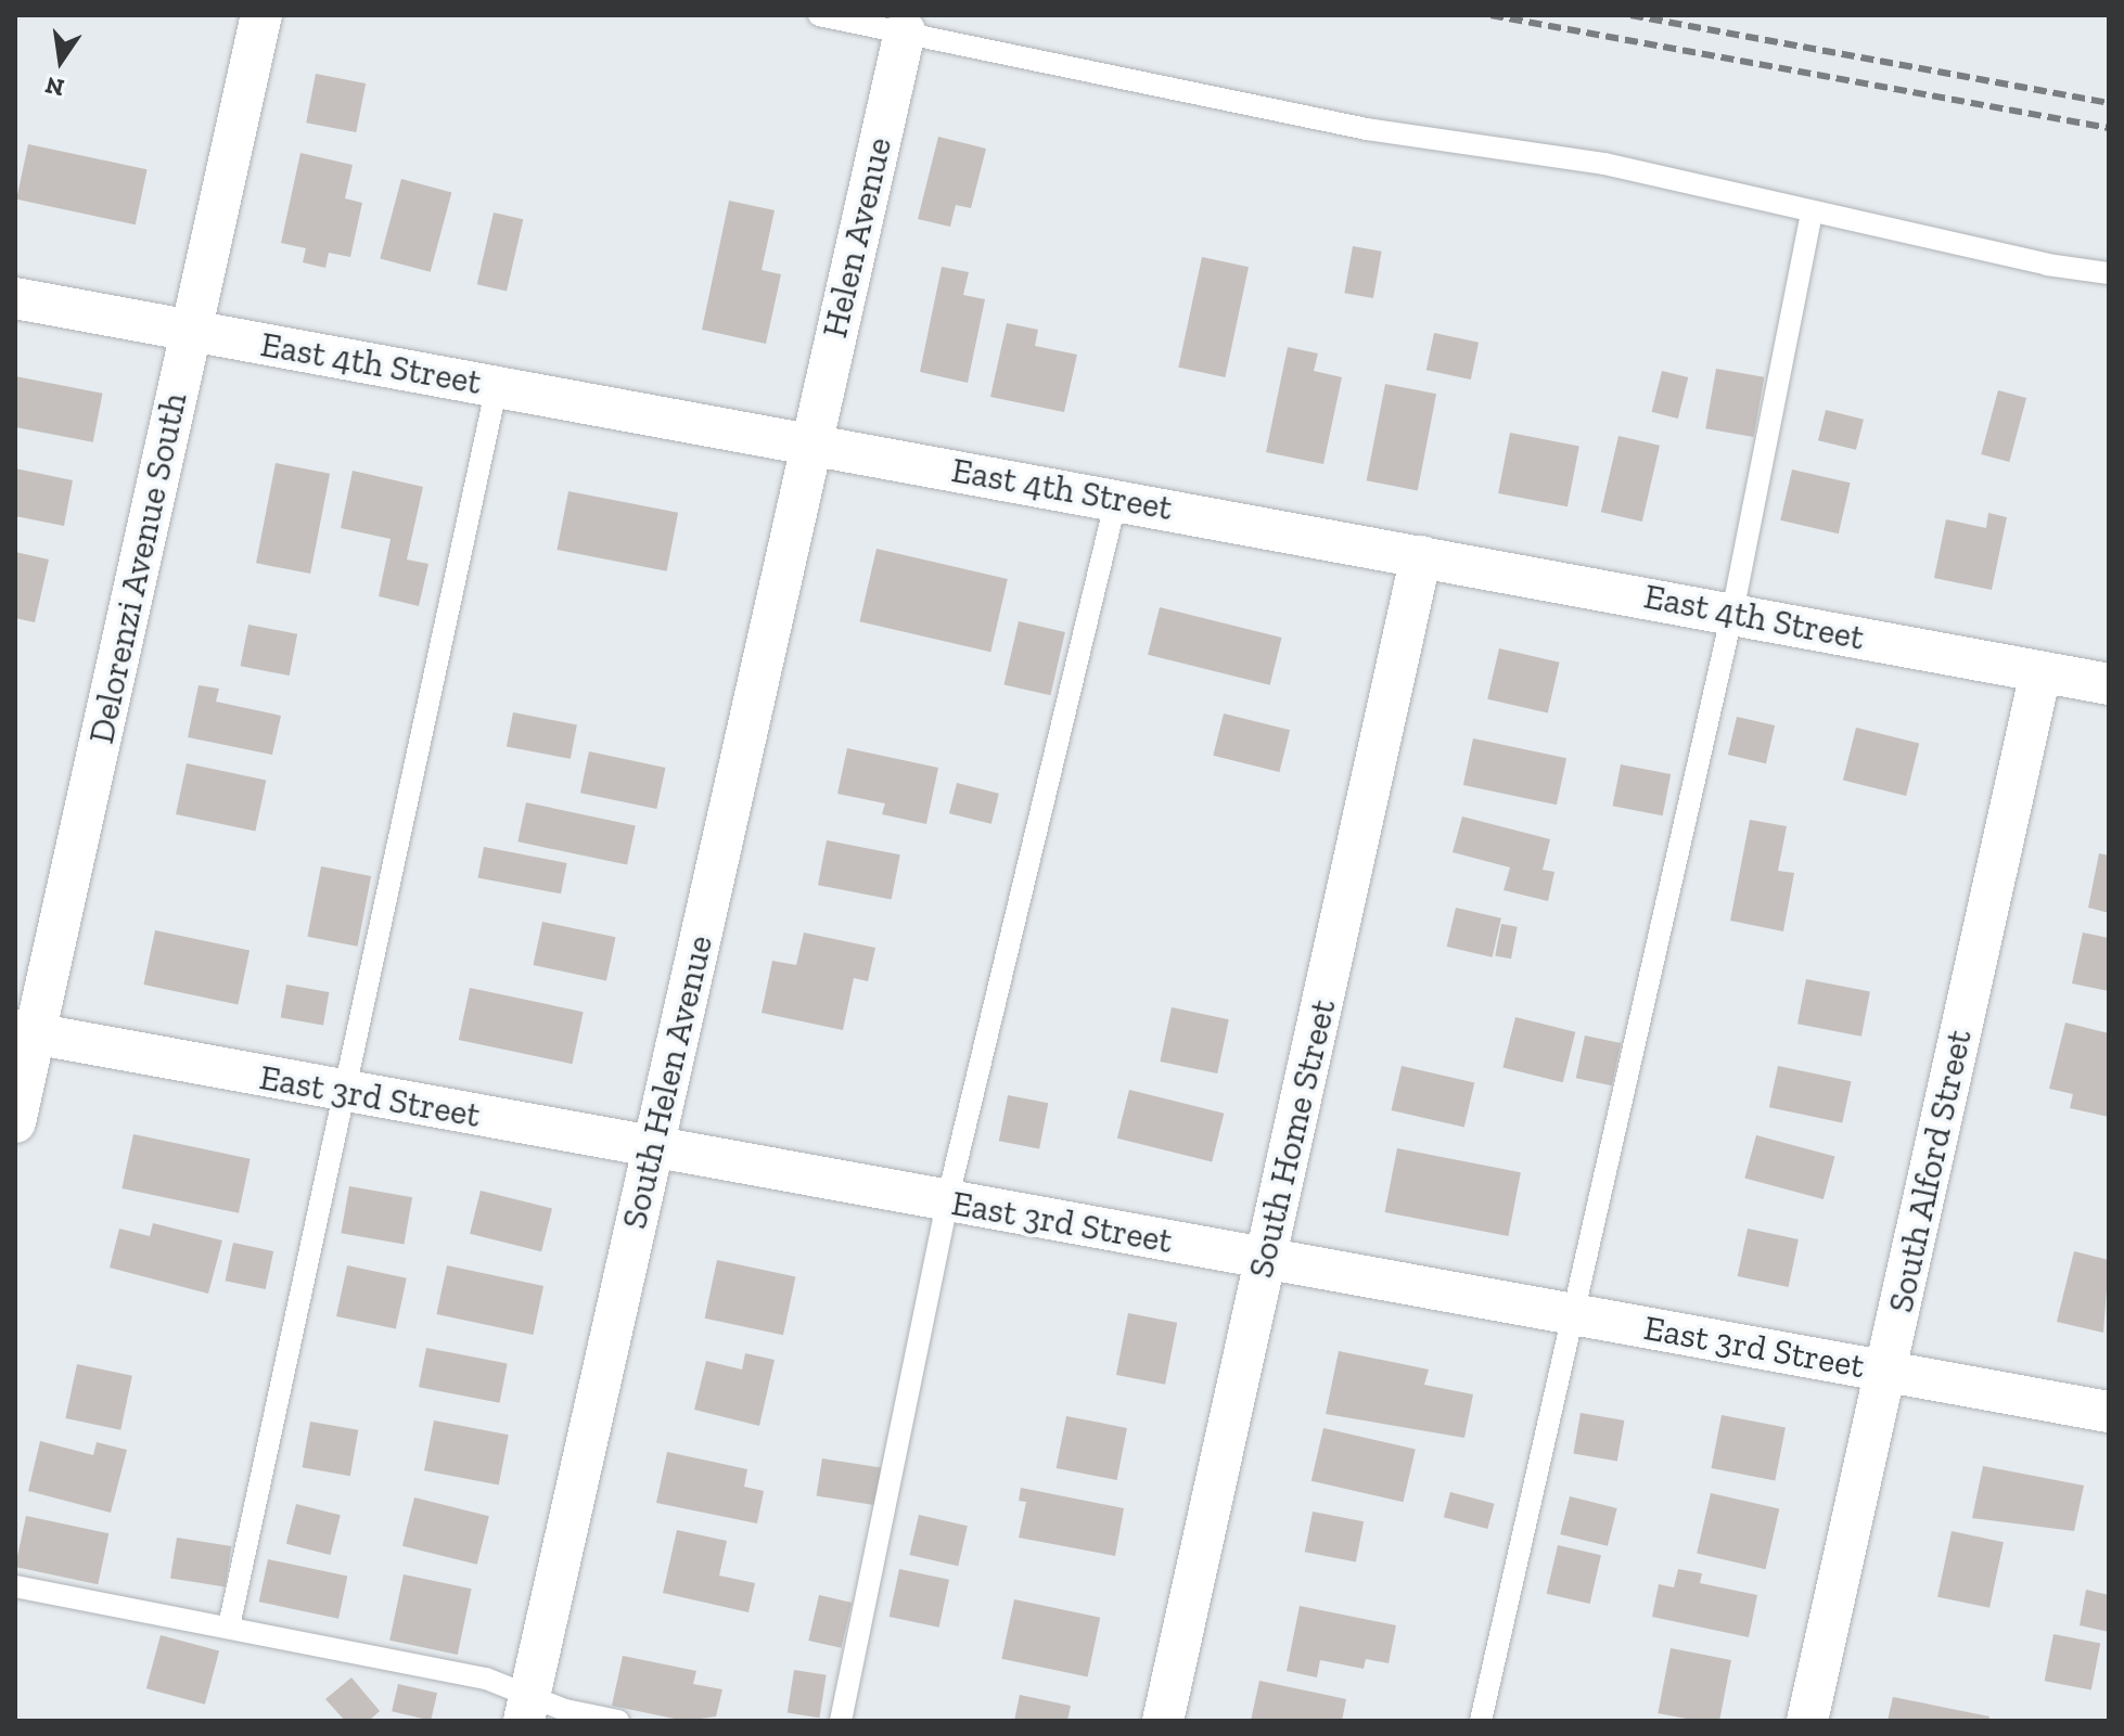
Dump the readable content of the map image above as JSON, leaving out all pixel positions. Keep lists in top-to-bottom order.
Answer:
{
  "streets": {
    "street": [
      "Helen Avenue",
      "East 4th Street",
      "Delorenzi Avenue South",
      "South Helen Avenue",
      "East 3rd Street",
      "South Home Street",
      "South Alford Street"
    ]
  },
  "crossings": [
    ["Helen Avenue", "East 4th Street"],
    ["Helen Avenue", "South Helen Avenue"],
    ["East 4th Street", "Delorenzi Avenue South"],
    ["East 4th Street", "South Helen Avenue"],
    ["East 4th Street", "South Home Street"],
    ["East 4th Street", "South Alford Street"],
    ["Delorenzi Avenue South", "East 3rd Street"],
    ["South Helen Avenue", "East 3rd Street"],
    ["East 3rd Street", "South Home Street"],
    ["East 3rd Street", "South Alford Street"]
  ],
  "north": "bottom"
}
